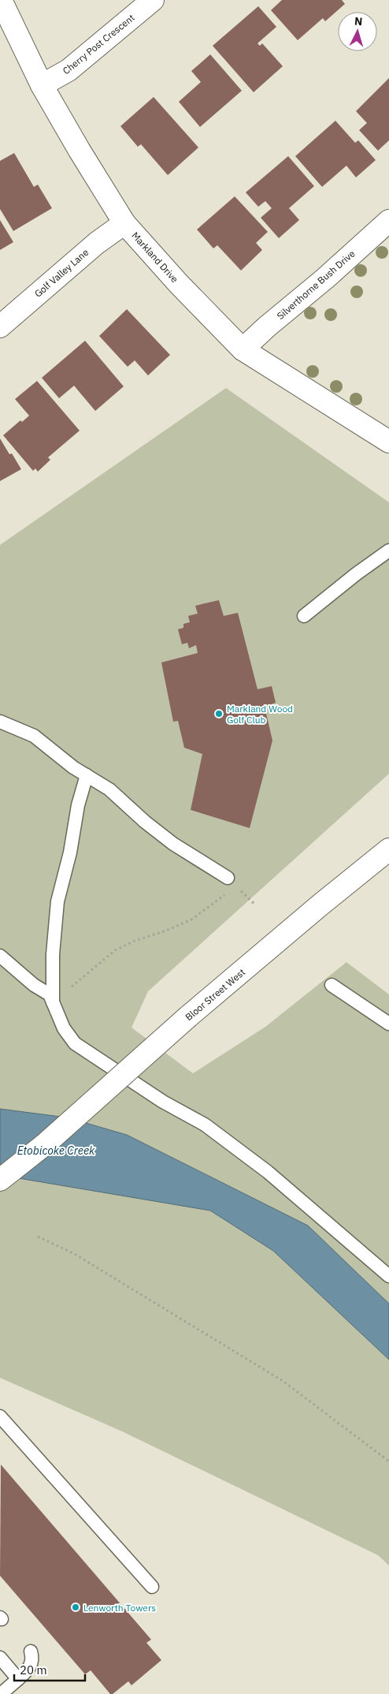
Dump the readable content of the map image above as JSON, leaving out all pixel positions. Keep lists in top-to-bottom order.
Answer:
{
  "streets": {
    "street": [
      "Cherry Post Crescent",
      "Markland Drive",
      "Golf Valley Lane",
      "Silverthorne Bush Drive",
      "Bloor Street West"
    ]
  },
  "crossings": [
    ["Cherry Post Crescent", "Markland Drive"],
    ["Markland Drive", "Golf Valley Lane"],
    ["Markland Drive", "Silverthorne Bush Drive"]
  ],
  "water": ["Etobicoke Creek"],
  "places": ["Markland Wood Golf Club", "Lenworth Towers"],
  "scale_bar": "20 m",
  "north": "top"
}
